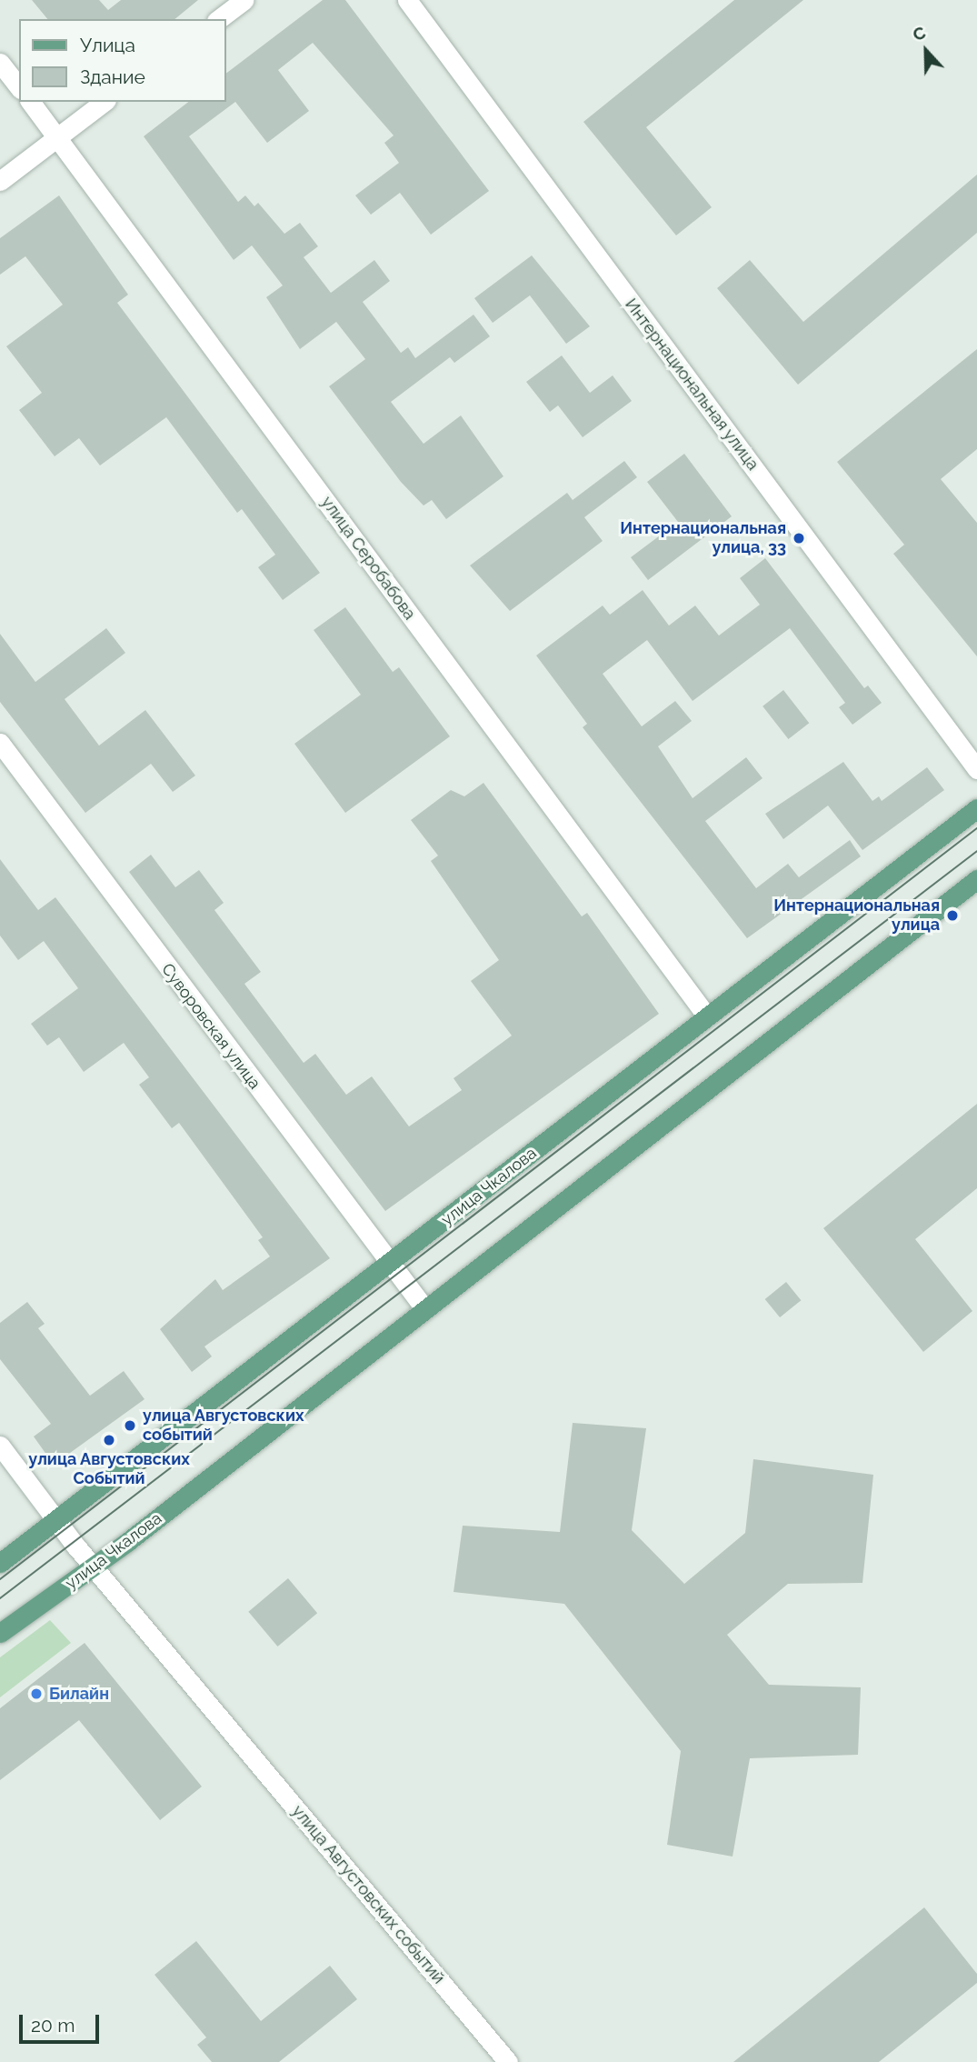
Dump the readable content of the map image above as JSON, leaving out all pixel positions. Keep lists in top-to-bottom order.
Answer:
{
  "streets": {
    "main road": ["улица Чкалова"],
    "street": [
      "Интернациональная улица",
      "улица Серобабова",
      "Суворовская улица",
      "улица Августовских событий"
    ]
  },
  "crossings": [
    ["улица Серобабова", "улица Чкалова"],
    ["Суворовская улица", "улица Чкалова"],
    ["улица Чкалова", "улица Августовских событий"]
  ],
  "places": [
    "Интернациональная улица, 33",
    "Интернациональная улица",
    "улица Августовских событий",
    "улица Августовских Событий",
    "Билайн"
  ],
  "legend": ["Улица", "Здание"],
  "scale_bar": "20 m",
  "north": "top"
}
